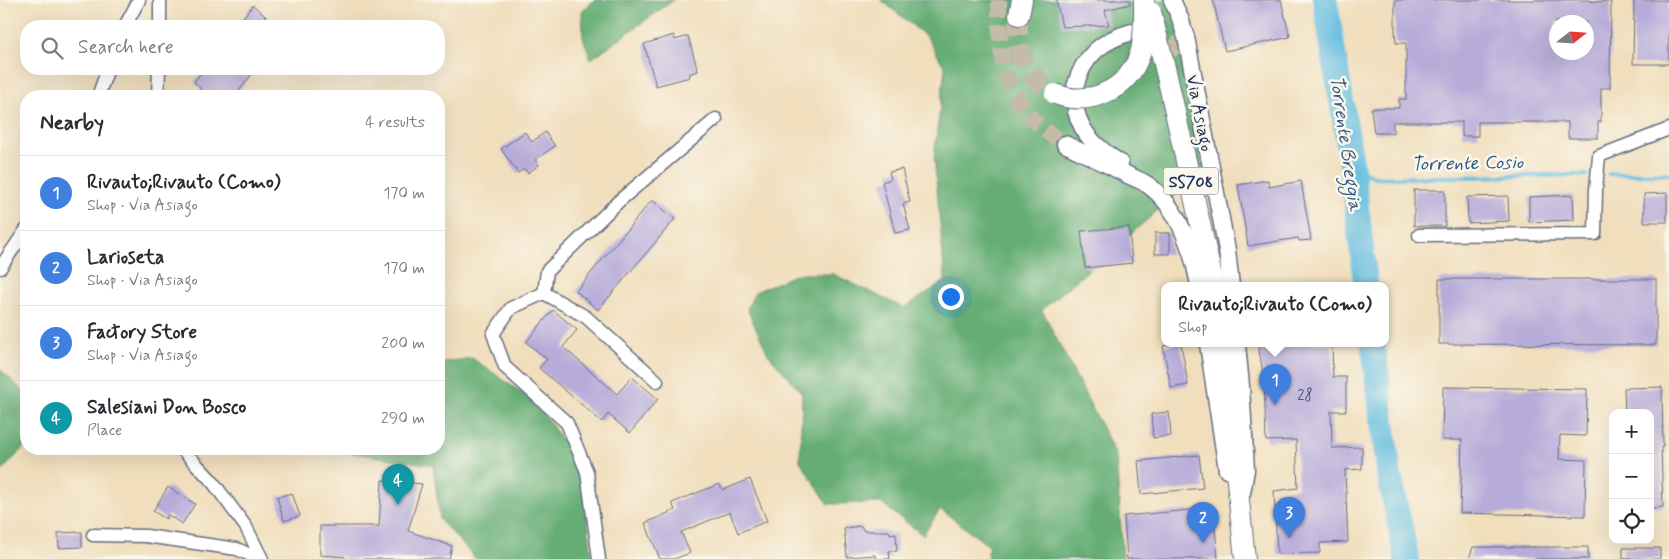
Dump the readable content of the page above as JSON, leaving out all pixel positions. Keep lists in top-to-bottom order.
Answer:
{
  "streets": {
    "main road": ["SS708"],
    "street": ["Via Asiago"]
  },
  "crossings": [
    ["Via Asiago", "SS708"]
  ],
  "water": ["Torrente Breggia", "Torrente Cosio"],
  "house_numbers": ["28"],
  "north": "right",
  "page": {
    "search": "Search here",
    "heading": ["Nearby", "4 results"],
    "list": [
      {
        "mark": "1",
        "name": "Rivauto;Rivauto (Como)",
        "note": "Shop · Via Asiago",
        "value": "170 m"
      },
      {
        "mark": "2",
        "name": "Larioseta",
        "note": "Shop · Via Asiago",
        "value": "170 m"
      },
      {
        "mark": "3",
        "name": "Factory Store",
        "note": "Shop · Via Asiago",
        "value": "200 m"
      },
      {
        "mark": "4",
        "name": "Salesiani Don Bosco",
        "note": "Place",
        "value": "290 m"
      }
    ],
    "popup": ["Rivauto;Rivauto (Como)", "Shop"],
    "pins": [
      "1",
      "4",
      "3",
      "2"
    ],
    "map_buttons": ["+", "−"]
  }
}
